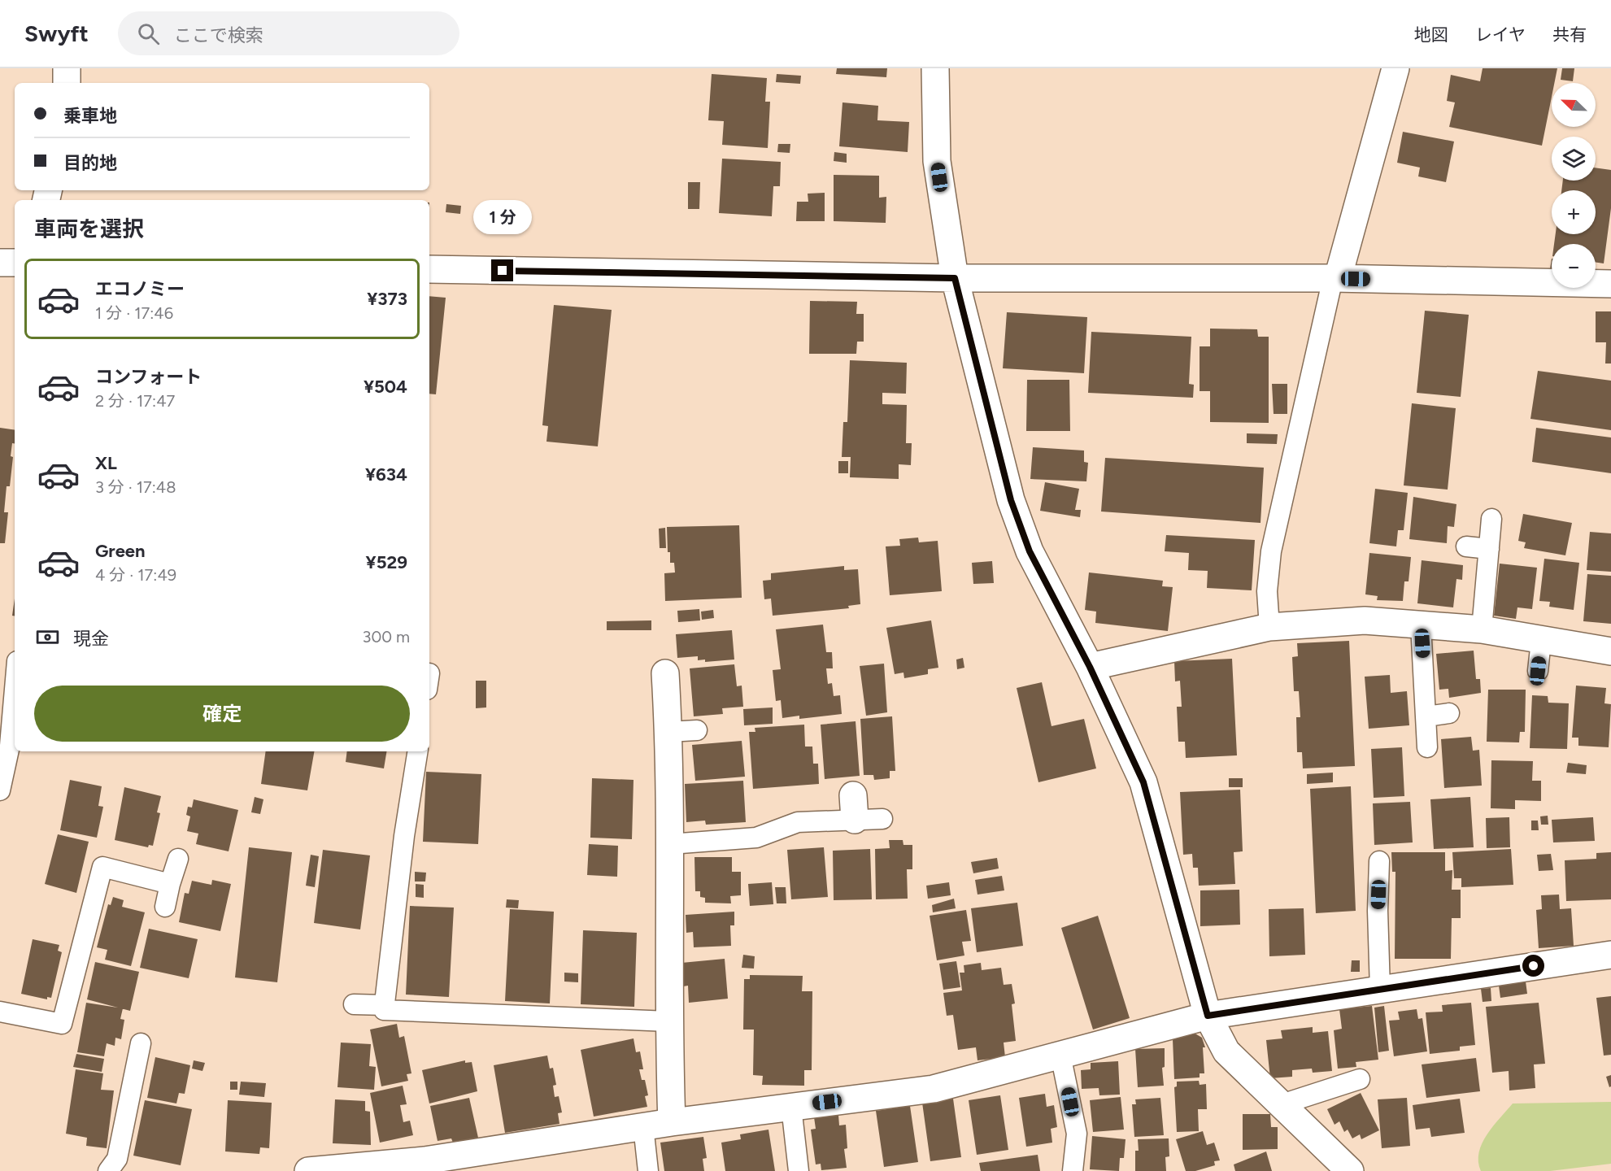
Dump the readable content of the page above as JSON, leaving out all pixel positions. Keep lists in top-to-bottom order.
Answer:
{
  "north": "top left",
  "page": {
    "header": "Swyft",
    "search": "ここで検索",
    "nav": ["地図", "レイヤ", "共有"],
    "map_buttons": ["+", "−"],
    "banner": ["乗車地", "目的地"],
    "bubble": "1 分",
    "heading": "車両を選択",
    "list": [
      {
        "name": "エコノミー",
        "note": "1 分 · 17:46",
        "value": "¥373"
      },
      {
        "name": "コンフォート",
        "note": "2 分 · 17:47",
        "value": "¥504"
      },
      {
        "name": "XL",
        "note": "3 分 · 17:48",
        "value": "¥634"
      },
      {
        "name": "Green",
        "note": "4 分 · 17:49",
        "value": "¥529"
      }
    ],
    "pay": ["現金", "300 m"],
    "buttons": "確定"
  }
}
